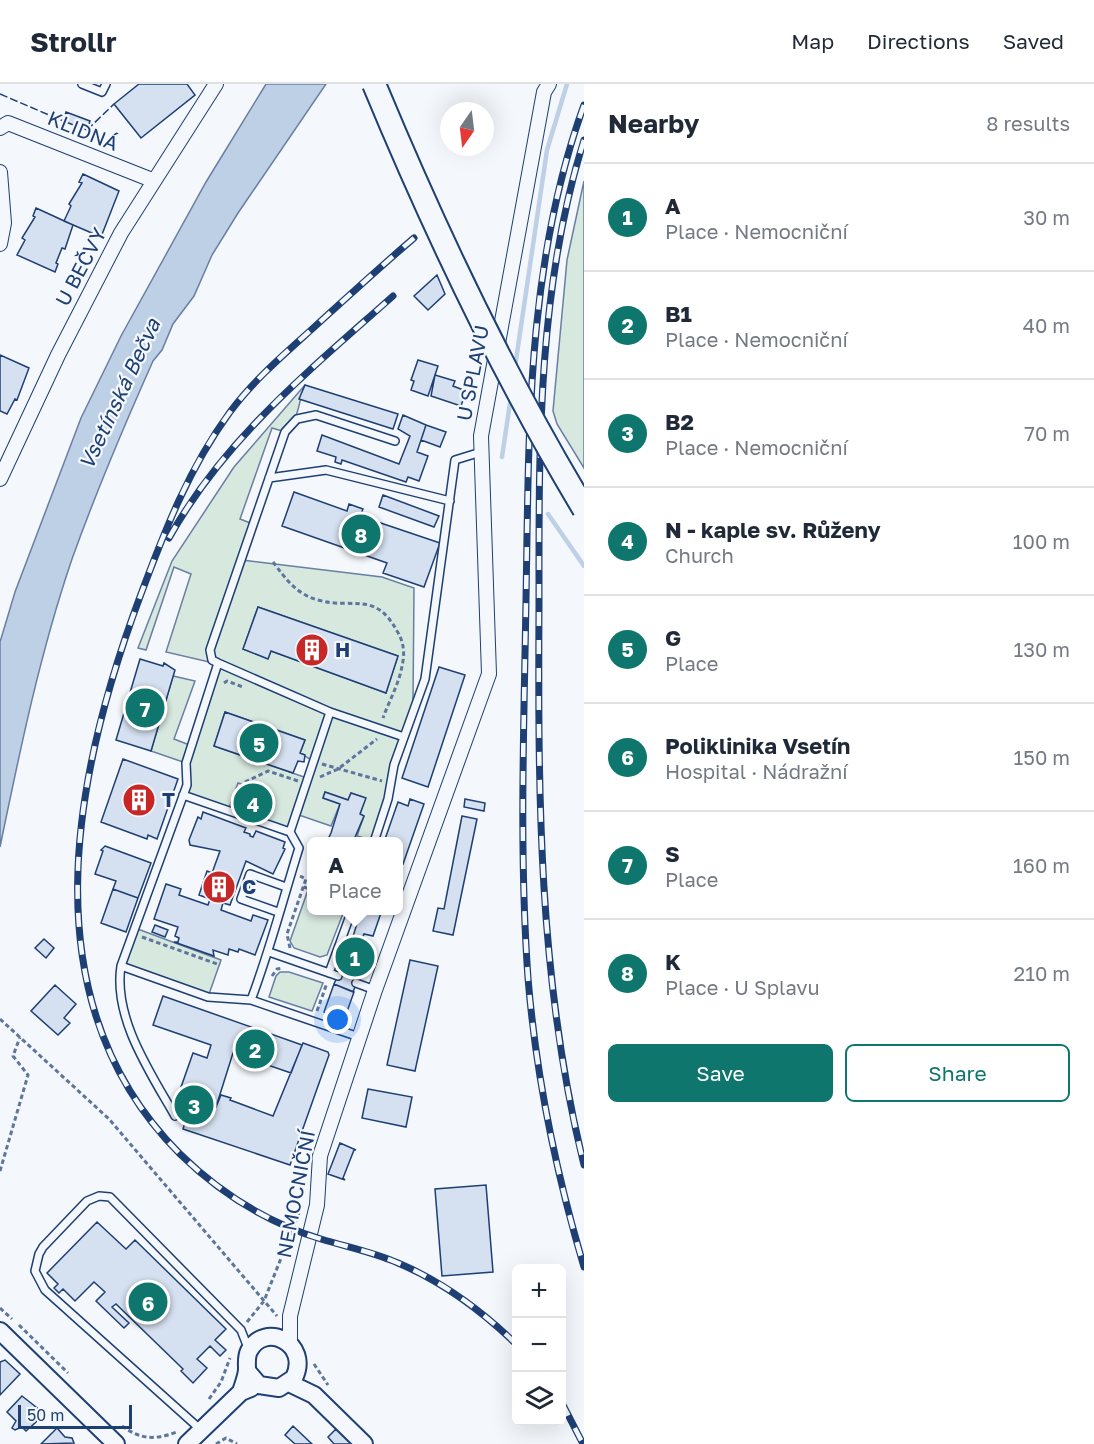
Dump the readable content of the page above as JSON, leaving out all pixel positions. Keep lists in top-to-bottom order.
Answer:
{
  "streets": {
    "street": [
      "KLIDNÁ",
      "U BEČVY",
      "U SPLAVU",
      "NEMOCNIČNÍ"
    ]
  },
  "crossings": [
    ["KLIDNÁ", "U BEČVY"],
    ["U SPLAVU", "NEMOCNIČNÍ"]
  ],
  "water": ["Vsetínská Bečva"],
  "places": {
    "building": ["H", "T", "C"]
  },
  "scale_bar": "50 m",
  "north": "bottom",
  "page": {
    "header": "Strollr",
    "nav": ["Map", "Directions", "Saved"],
    "heading": ["Nearby", "8 results"],
    "list": [
      {
        "mark": "1",
        "name": "A",
        "note": "Place · Nemocniční",
        "value": "30 m"
      },
      {
        "mark": "2",
        "name": "B1",
        "note": "Place · Nemocniční",
        "value": "40 m"
      },
      {
        "mark": "3",
        "name": "B2",
        "note": "Place · Nemocniční",
        "value": "70 m"
      },
      {
        "mark": "4",
        "name": "N - kaple sv. Růženy",
        "note": "Church",
        "value": "100 m"
      },
      {
        "mark": "5",
        "name": "G",
        "note": "Place",
        "value": "130 m"
      },
      {
        "mark": "6",
        "name": "Poliklinika Vsetín",
        "note": "Hospital · Nádražní",
        "value": "150 m"
      },
      {
        "mark": "7",
        "name": "S",
        "note": "Place",
        "value": "160 m"
      },
      {
        "mark": "8",
        "name": "K",
        "note": "Place · U Splavu",
        "value": "210 m"
      }
    ],
    "pins": [
      "8",
      "7",
      "5",
      "4",
      "1",
      "2",
      "3",
      "6"
    ],
    "popup": ["A", "Place"],
    "buttons": ["Save", "Share"],
    "map_buttons": ["+", "−"],
    "scale": "50 m"
  }
}
